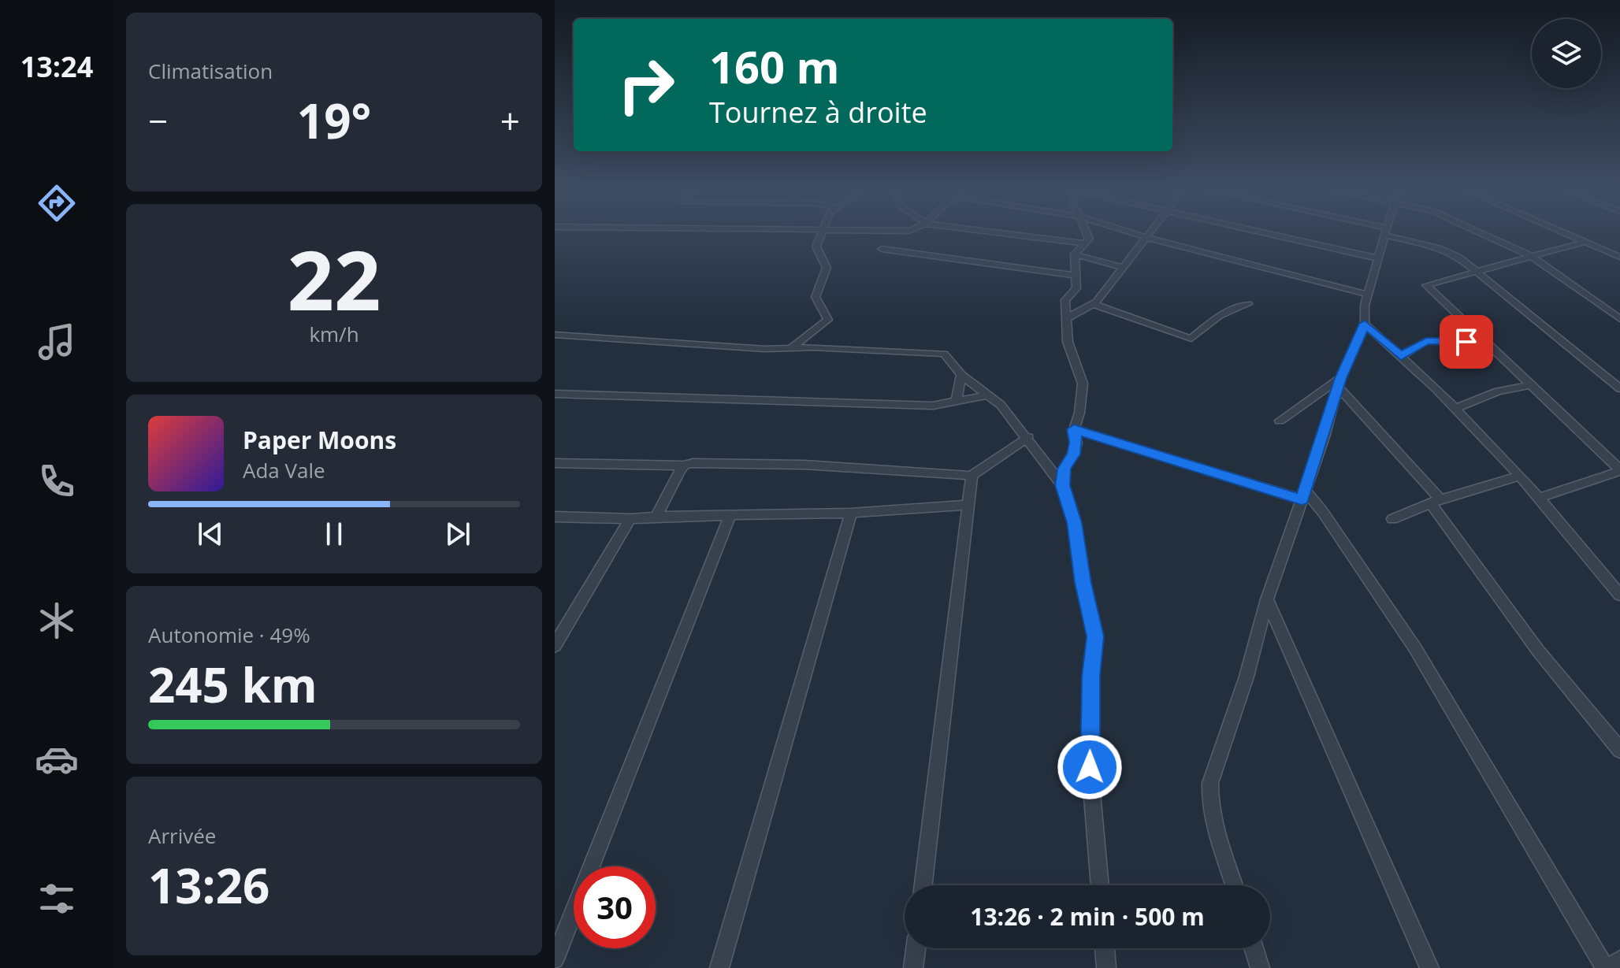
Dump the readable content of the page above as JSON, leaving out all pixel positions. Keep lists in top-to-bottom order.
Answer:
{
  "page": {
    "tabs": "13:24",
    "tile": [
      "Climatisation",
      ["22", "km/h"],
      ["Autonomie · 49%", "245 km"],
      ["Arrivée", "13:26"]
    ],
    "turn": ["160 m", "Tournez à droite"],
    "heat": ["−", "19°", "+"],
    "song": ["Paper Moons", "Ada Vale"],
    "limit": "30",
    "trip": "13:26 · 2 min · 500 m"
  }
}
